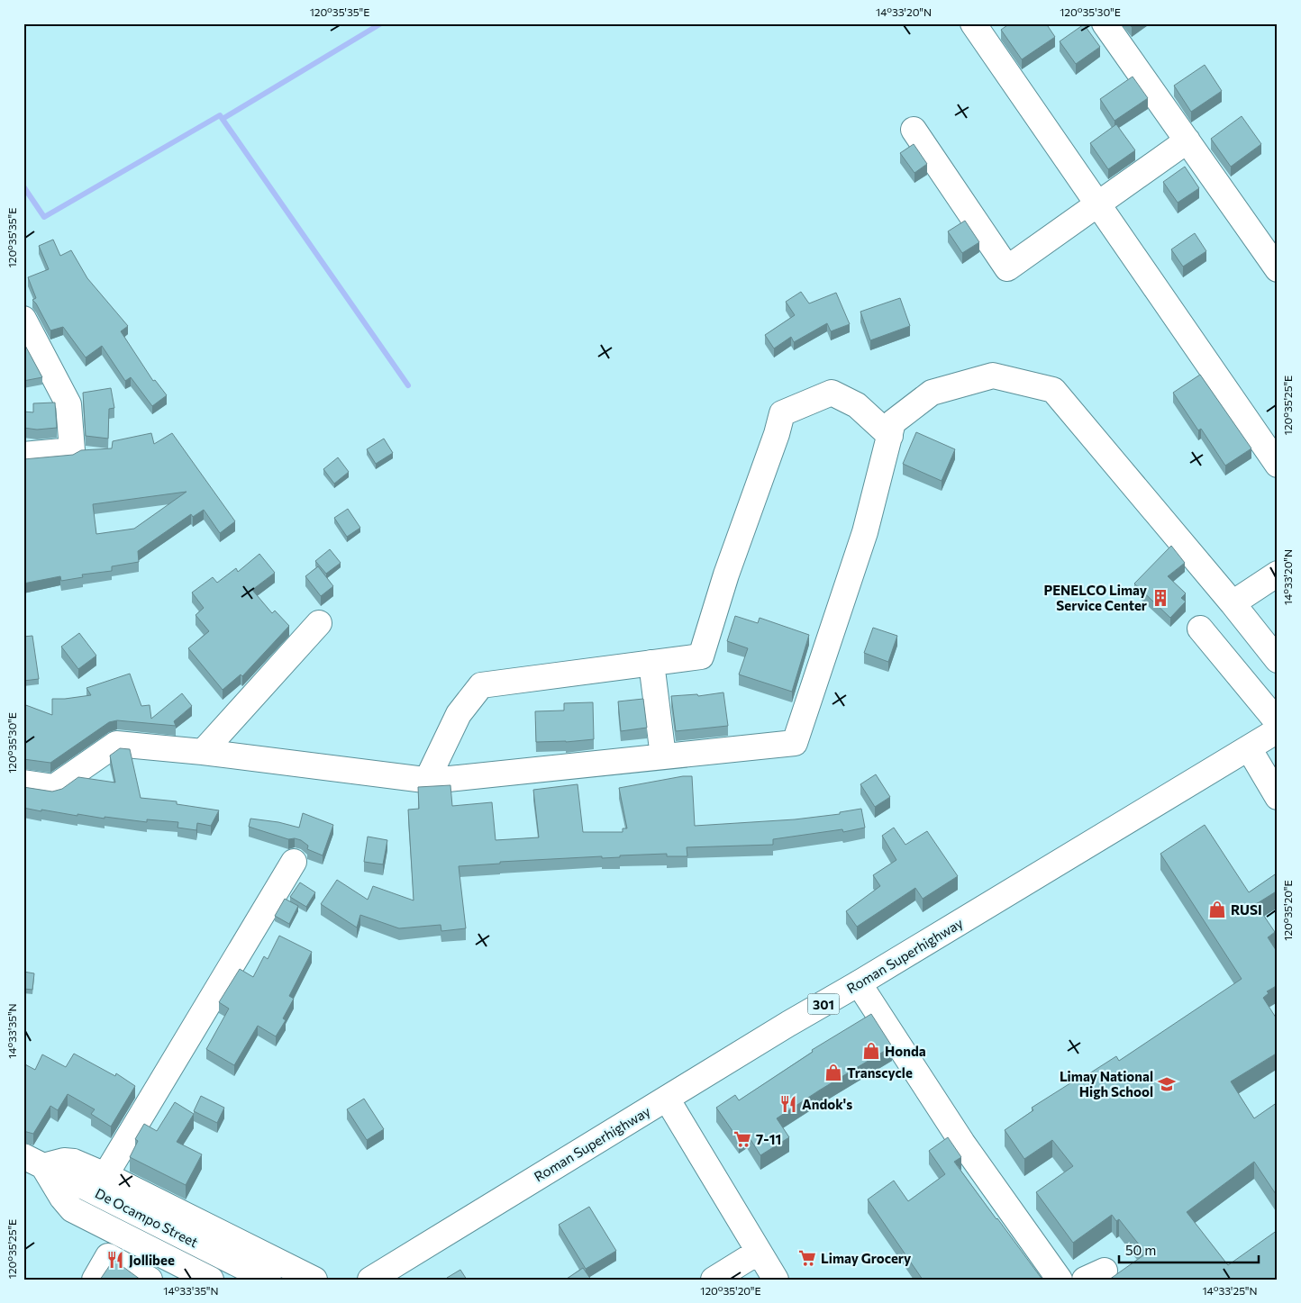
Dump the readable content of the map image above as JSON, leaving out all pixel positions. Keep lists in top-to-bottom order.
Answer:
{
  "streets": {
    "street": ["Roman Superhighway", "301", "De Ocampo Street"]
  },
  "places": {
    "building": ["PENELCO Limay Service Center"],
    "shop": ["RUSI", "Honda", "Transcycle"],
    "school or university": ["Limay National High School"],
    "restaurant": ["Andok's", "Jollibee"],
    "supermarket": ["7-11", "Limay Grocery"]
  },
  "scale_bar": "50 m",
  "coordinates": [
    "120°35'35\"E",
    "14°33'20\"N",
    "120°35'30\"E",
    "120°35'25\"E",
    "120°35'20\"E",
    "14°33'35\"N",
    "14°33'25\"N"
  ]
}
